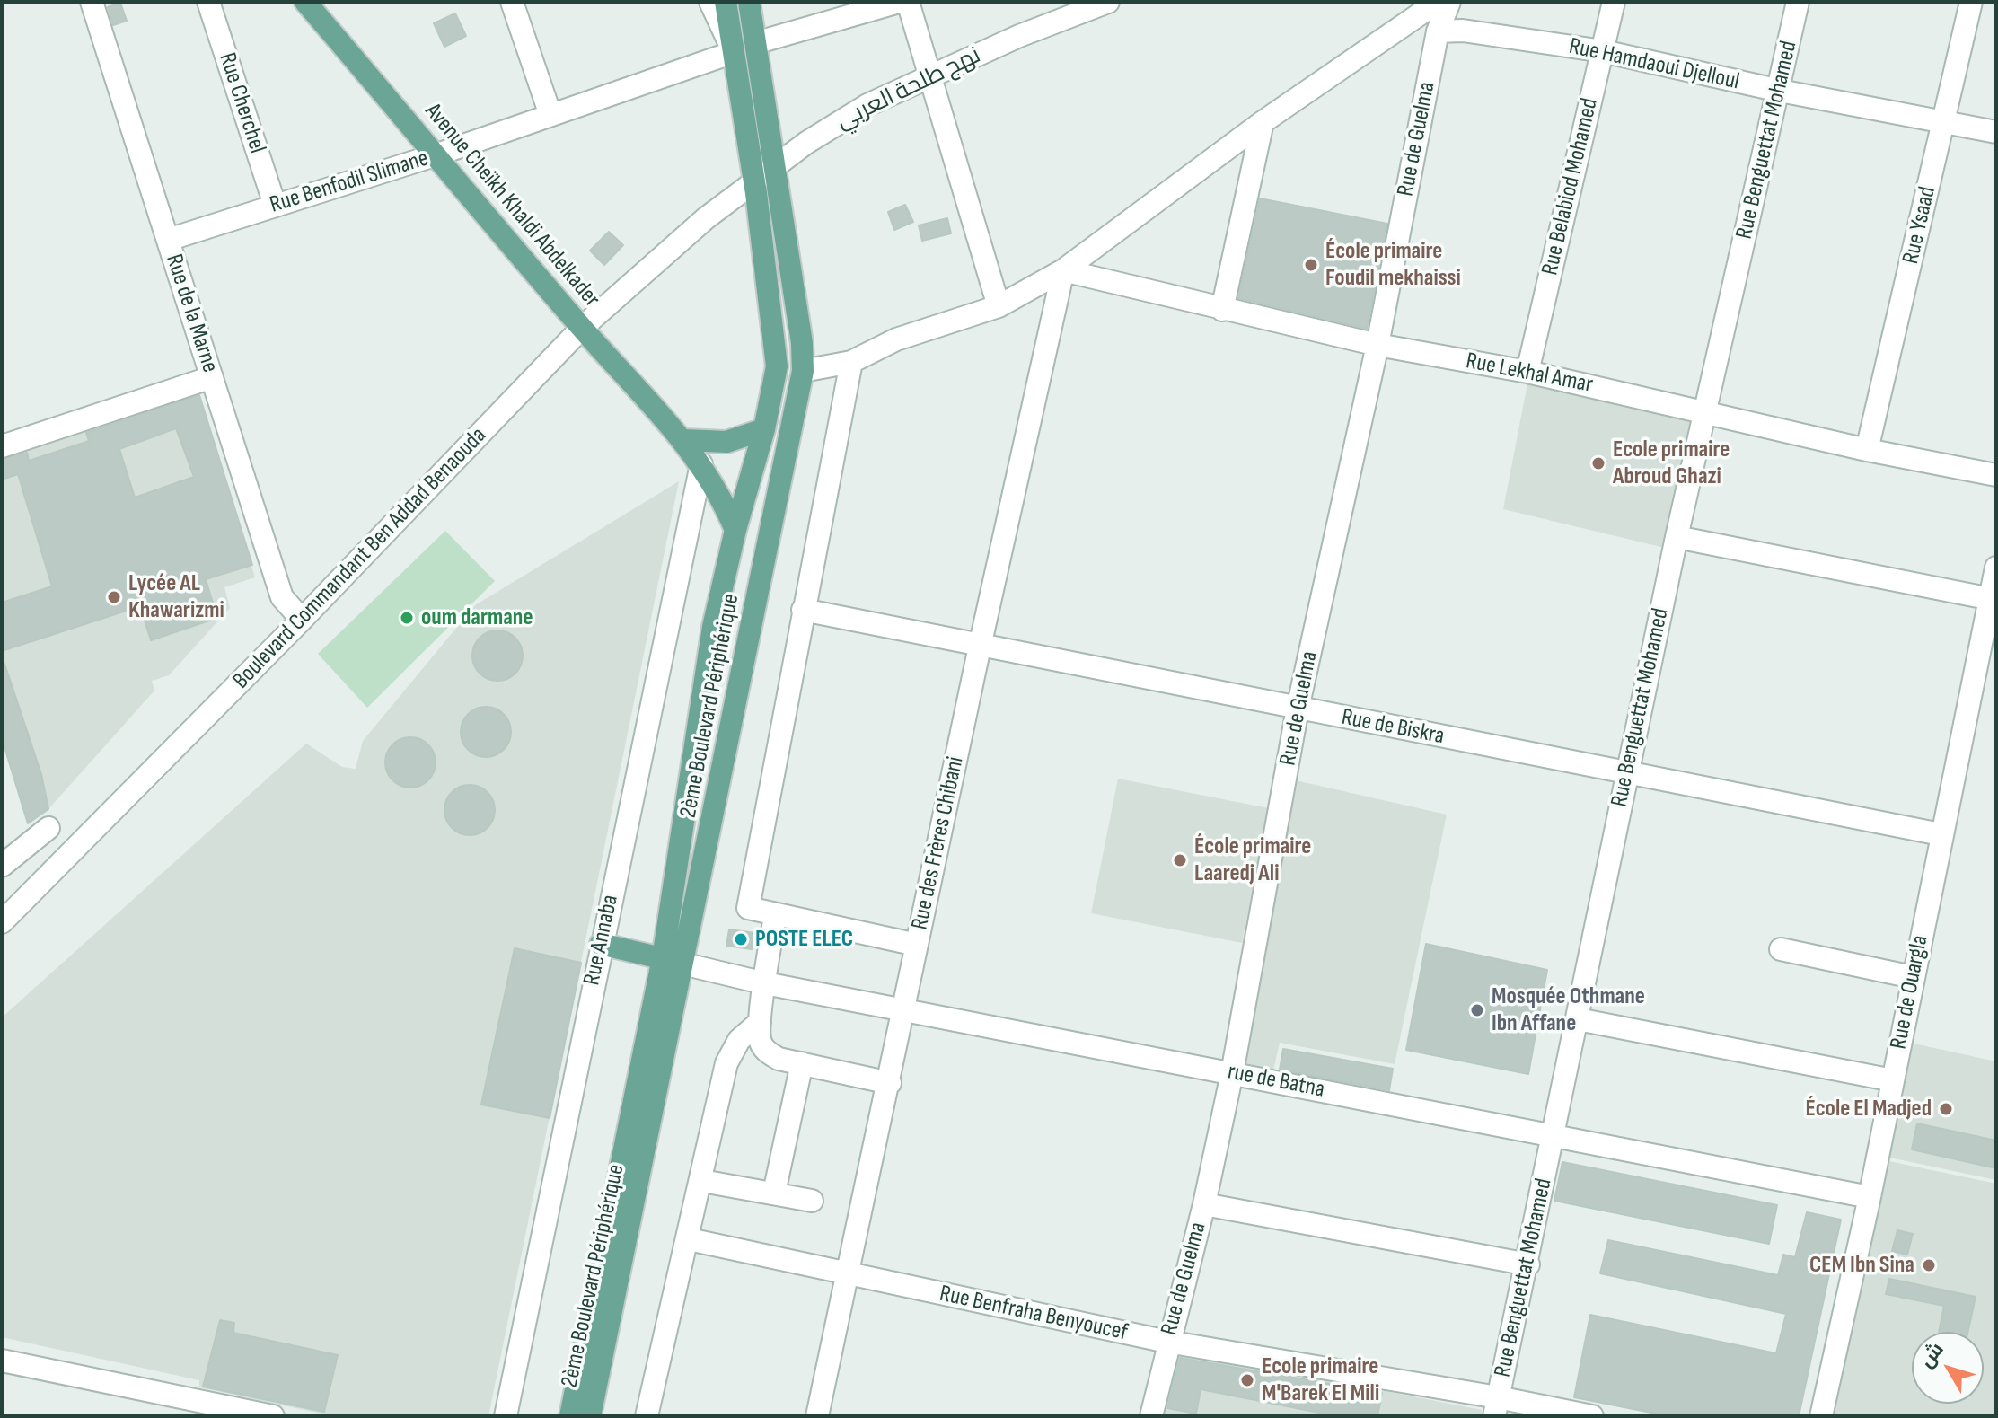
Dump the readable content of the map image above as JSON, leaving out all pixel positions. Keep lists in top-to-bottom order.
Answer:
{
  "streets": {
    "main road": ["Avenue Cheïkh Khaldi Abdelkader", "2ème Boulevard Périphérique"],
    "street": [
      "Rue Hamdaoui Djelloul",
      "نهج طلحة العربي",
      "Rue Cherchel",
      "Rue de Guelma",
      "Rue Benguettat Mohamed",
      "Rue Benfodil Slimane",
      "Rue Belabiod Mohamed",
      "Rue Ysaad",
      "Rue de la Marne",
      "Rue Lekhal Amar",
      "Boulevard Commandant Ben Addad Benaouda",
      "Rue de Biskra",
      "Rue des Frères Chibani",
      "Rue Annaba",
      "Rue de Ouargla",
      "rue de Batna",
      "Rue Benfraha Benyoucef"
    ]
  },
  "crossings": [
    ["Rue Hamdaoui Djelloul", "Rue de Guelma"],
    ["Rue Hamdaoui Djelloul", "Rue Benguettat Mohamed"],
    ["Rue Hamdaoui Djelloul", "Rue Belabiod Mohamed"],
    ["Rue Hamdaoui Djelloul", "Rue Ysaad"],
    ["نهج طلحة العربي", "Boulevard Commandant Ben Addad Benaouda"],
    ["نهج طلحة العربي", "2ème Boulevard Périphérique"],
    ["Rue Cherchel", "Rue Benfodil Slimane"],
    ["Rue de Guelma", "Rue Lekhal Amar"],
    ["Rue de Guelma", "Rue de Biskra"],
    ["Rue de Guelma", "rue de Batna"],
    ["Rue de Guelma", "Rue Benfraha Benyoucef"],
    ["Rue Benguettat Mohamed", "Rue Lekhal Amar"],
    ["Rue Benguettat Mohamed", "Rue de Biskra"],
    ["Rue Benguettat Mohamed", "rue de Batna"],
    ["Rue Benguettat Mohamed", "Rue Benfraha Benyoucef"],
    ["Rue Benfodil Slimane", "Avenue Cheïkh Khaldi Abdelkader"],
    ["Rue Benfodil Slimane", "Rue de la Marne"],
    ["Rue Benfodil Slimane", "2ème Boulevard Périphérique"],
    ["Rue Belabiod Mohamed", "Rue Lekhal Amar"],
    ["Avenue Cheïkh Khaldi Abdelkader", "Boulevard Commandant Ben Addad Benaouda"],
    ["Avenue Cheïkh Khaldi Abdelkader", "2ème Boulevard Périphérique"],
    ["Avenue Cheïkh Khaldi Abdelkader", "Rue Annaba"],
    ["Rue Ysaad", "Rue Lekhal Amar"],
    ["Rue de la Marne", "Boulevard Commandant Ben Addad Benaouda"],
    ["Rue Lekhal Amar", "Rue des Frères Chibani"],
    ["Boulevard Commandant Ben Addad Benaouda", "2ème Boulevard Périphérique"],
    ["2ème Boulevard Périphérique", "rue de Batna"],
    ["Rue de Biskra", "Rue des Frères Chibani"],
    ["Rue de Biskra", "Rue de Ouargla"],
    ["Rue des Frères Chibani", "rue de Batna"],
    ["Rue des Frères Chibani", "Rue Benfraha Benyoucef"],
    ["Rue de Ouargla", "rue de Batna"]
  ],
  "places": [
    "École primaire Foudil mekhaissi",
    "Ecole primaire Abroud Ghazi",
    "Lycée AL Khawarizmi",
    "oum darmane",
    "École primaire Laaredj Ali",
    "POSTE ELEC",
    "Mosquée Othmane Ibn Affane",
    "École El Madjed",
    "CEM Ibn Sina",
    "Ecole primaire M'Barek El Mili"
  ],
  "north": "top left"
}
